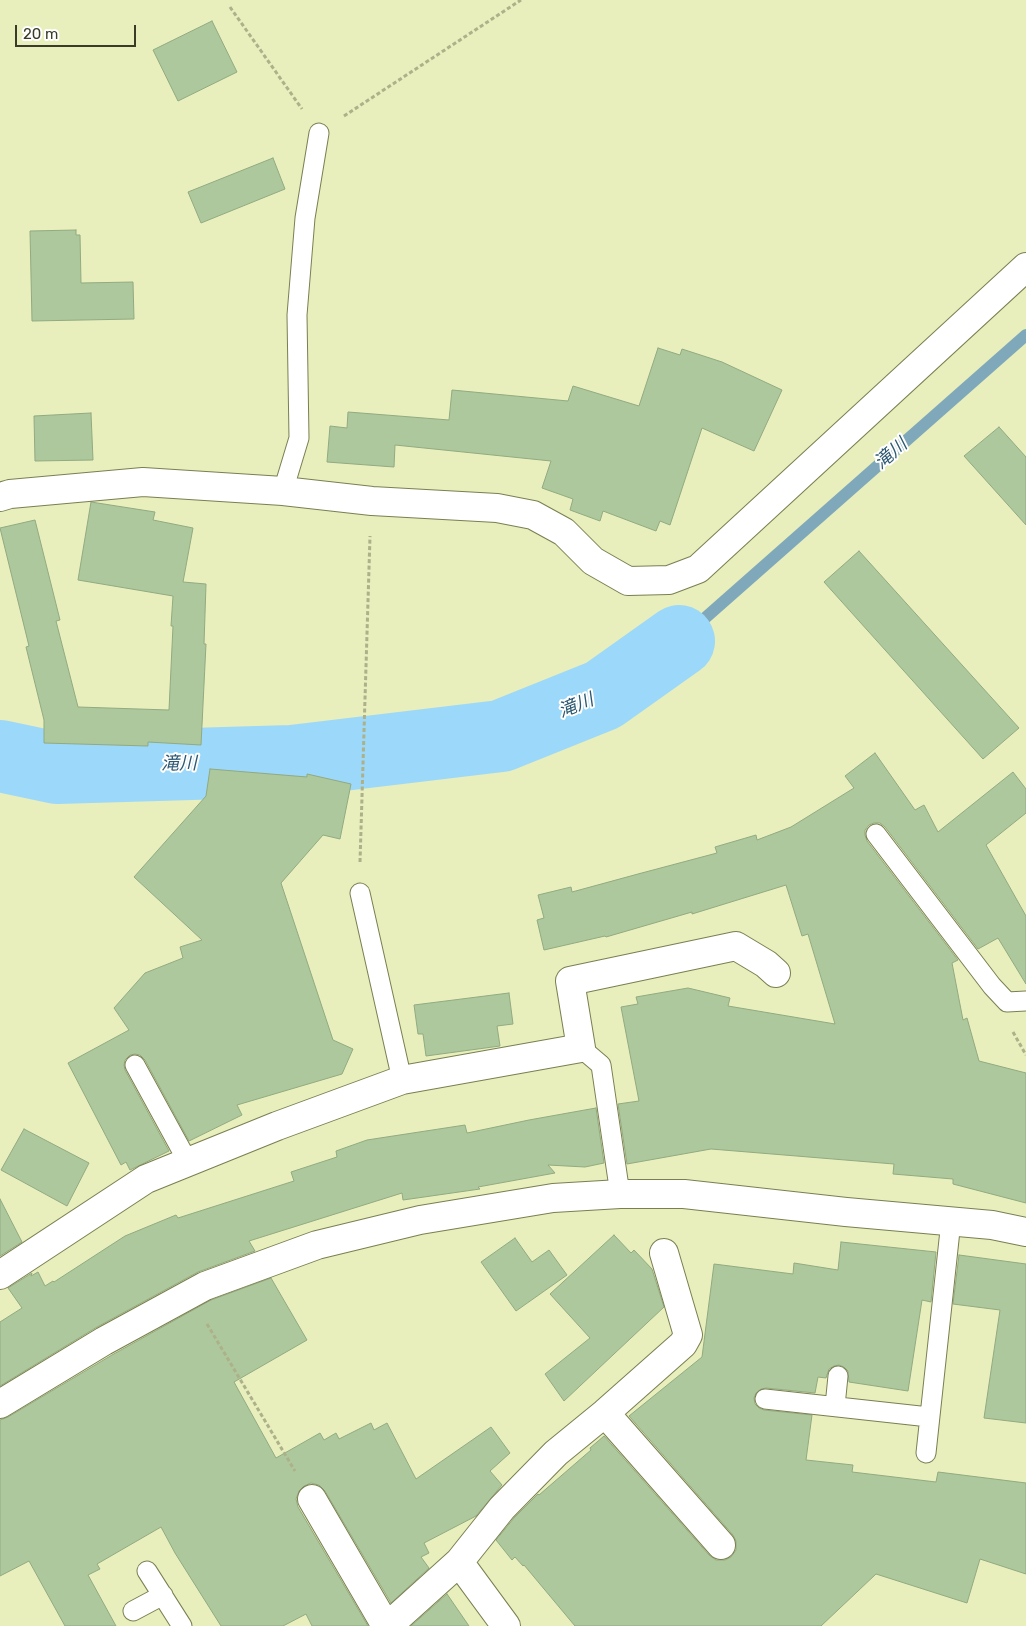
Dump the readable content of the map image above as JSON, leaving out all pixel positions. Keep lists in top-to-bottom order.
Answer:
{
  "water": ["滝川"],
  "scale_bar": "20 m"
}
